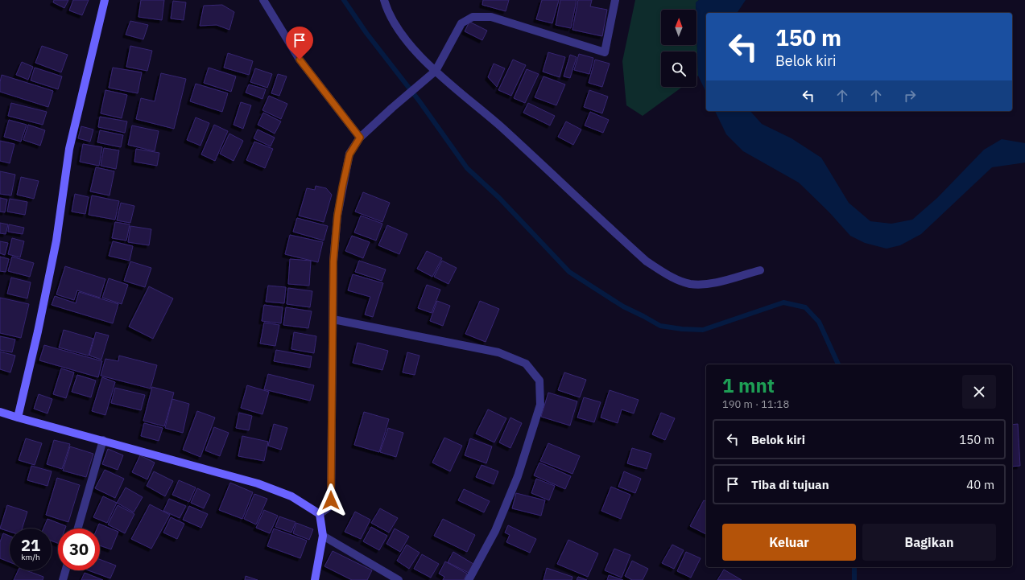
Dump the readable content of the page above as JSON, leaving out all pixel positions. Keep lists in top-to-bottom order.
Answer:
{
  "north": "top",
  "page": {
    "turn": ["150 m", "Belok kiri"],
    "heading": ["1 mnt", "190 m · 11:18"],
    "list": [
      {
        "name": "Belok kiri",
        "value": "150 m"
      },
      {
        "name": "Tiba di tujuan",
        "value": "40 m"
      }
    ],
    "buttons": ["Keluar", "Bagikan"],
    "speed": "21 km/h",
    "limit": "30"
  }
}
